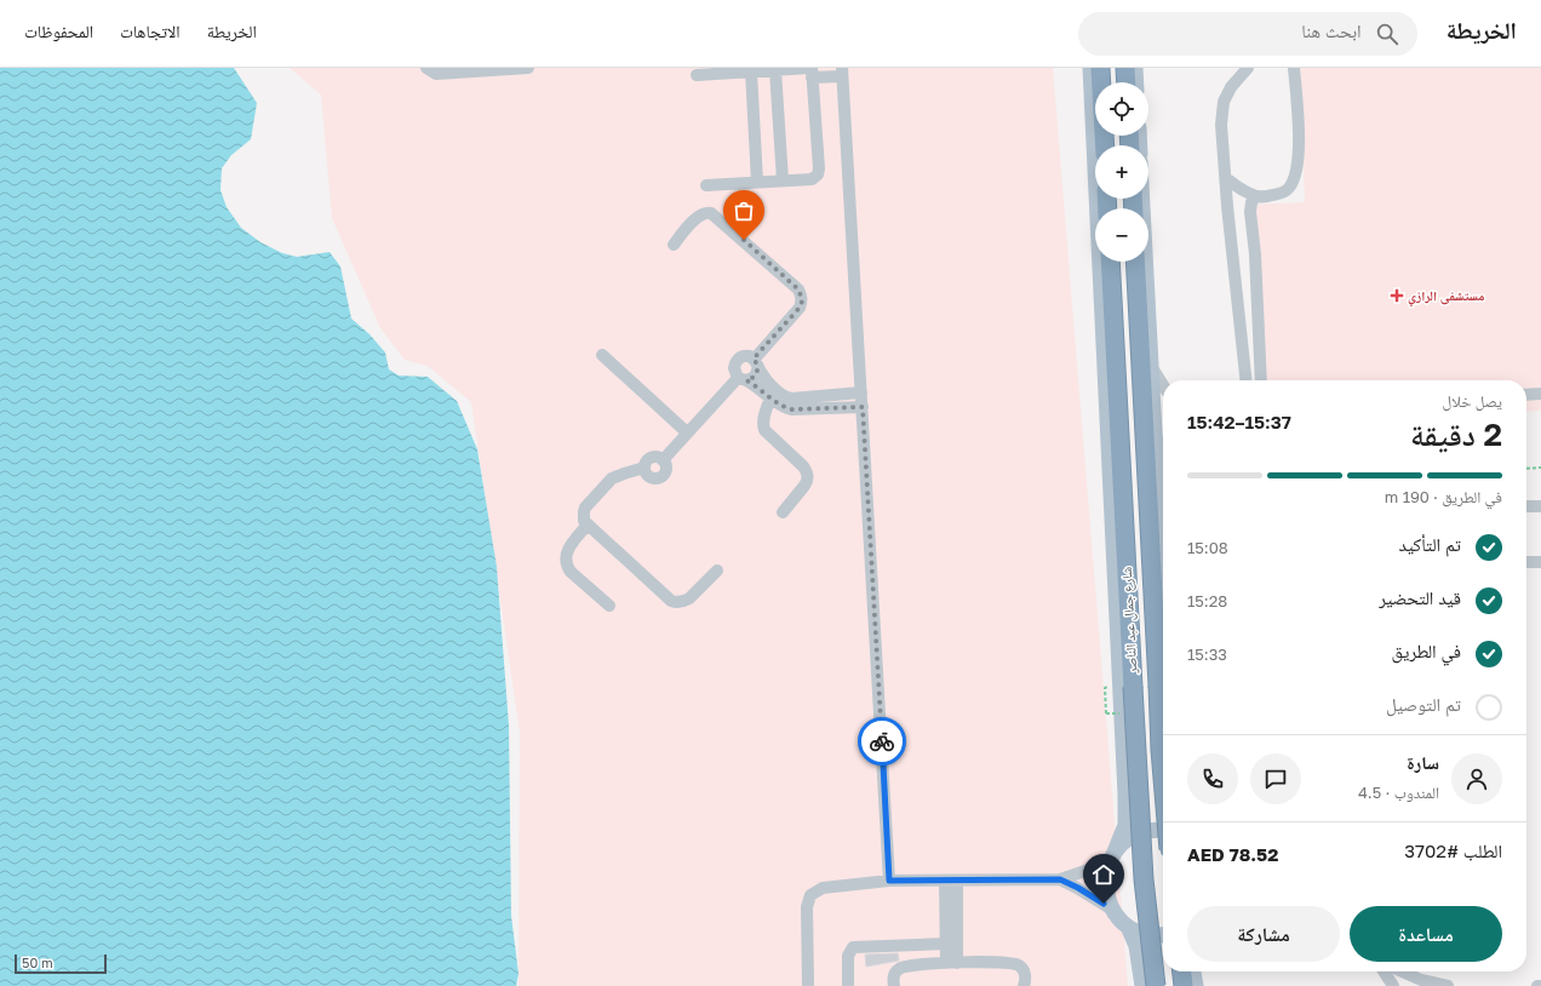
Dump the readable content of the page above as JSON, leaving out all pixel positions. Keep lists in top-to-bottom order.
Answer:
{
  "streets": {
    "highway": ["شارع جمال عبد الناصر"]
  },
  "places": {
    "health": ["مستشفى الرازي"]
  },
  "scale_bar": "50 m",
  "page": {
    "header": "الخريطة",
    "search": "ابحث هنا",
    "nav": ["الخريطة", "الاتجاهات", "المحفوظات"],
    "map_buttons": ["+", "−"],
    "heading": ["2 دقيقة", "يصل خلال", "15:37–15:42"],
    "panel": [
      "سارة",
      "المندوب · 4.5",
      "الطلب #3702",
      "AED 78.52"
    ],
    "bar": "في الطريق · 190 m",
    "list": [
      ["تم التأكيد", "15:08"],
      ["قيد التحضير", "15:28"],
      ["في الطريق", "15:33"],
      "تم التوصيل"
    ],
    "buttons": ["مساعدة", "مشاركة"],
    "scale": "50 m"
  }
}
